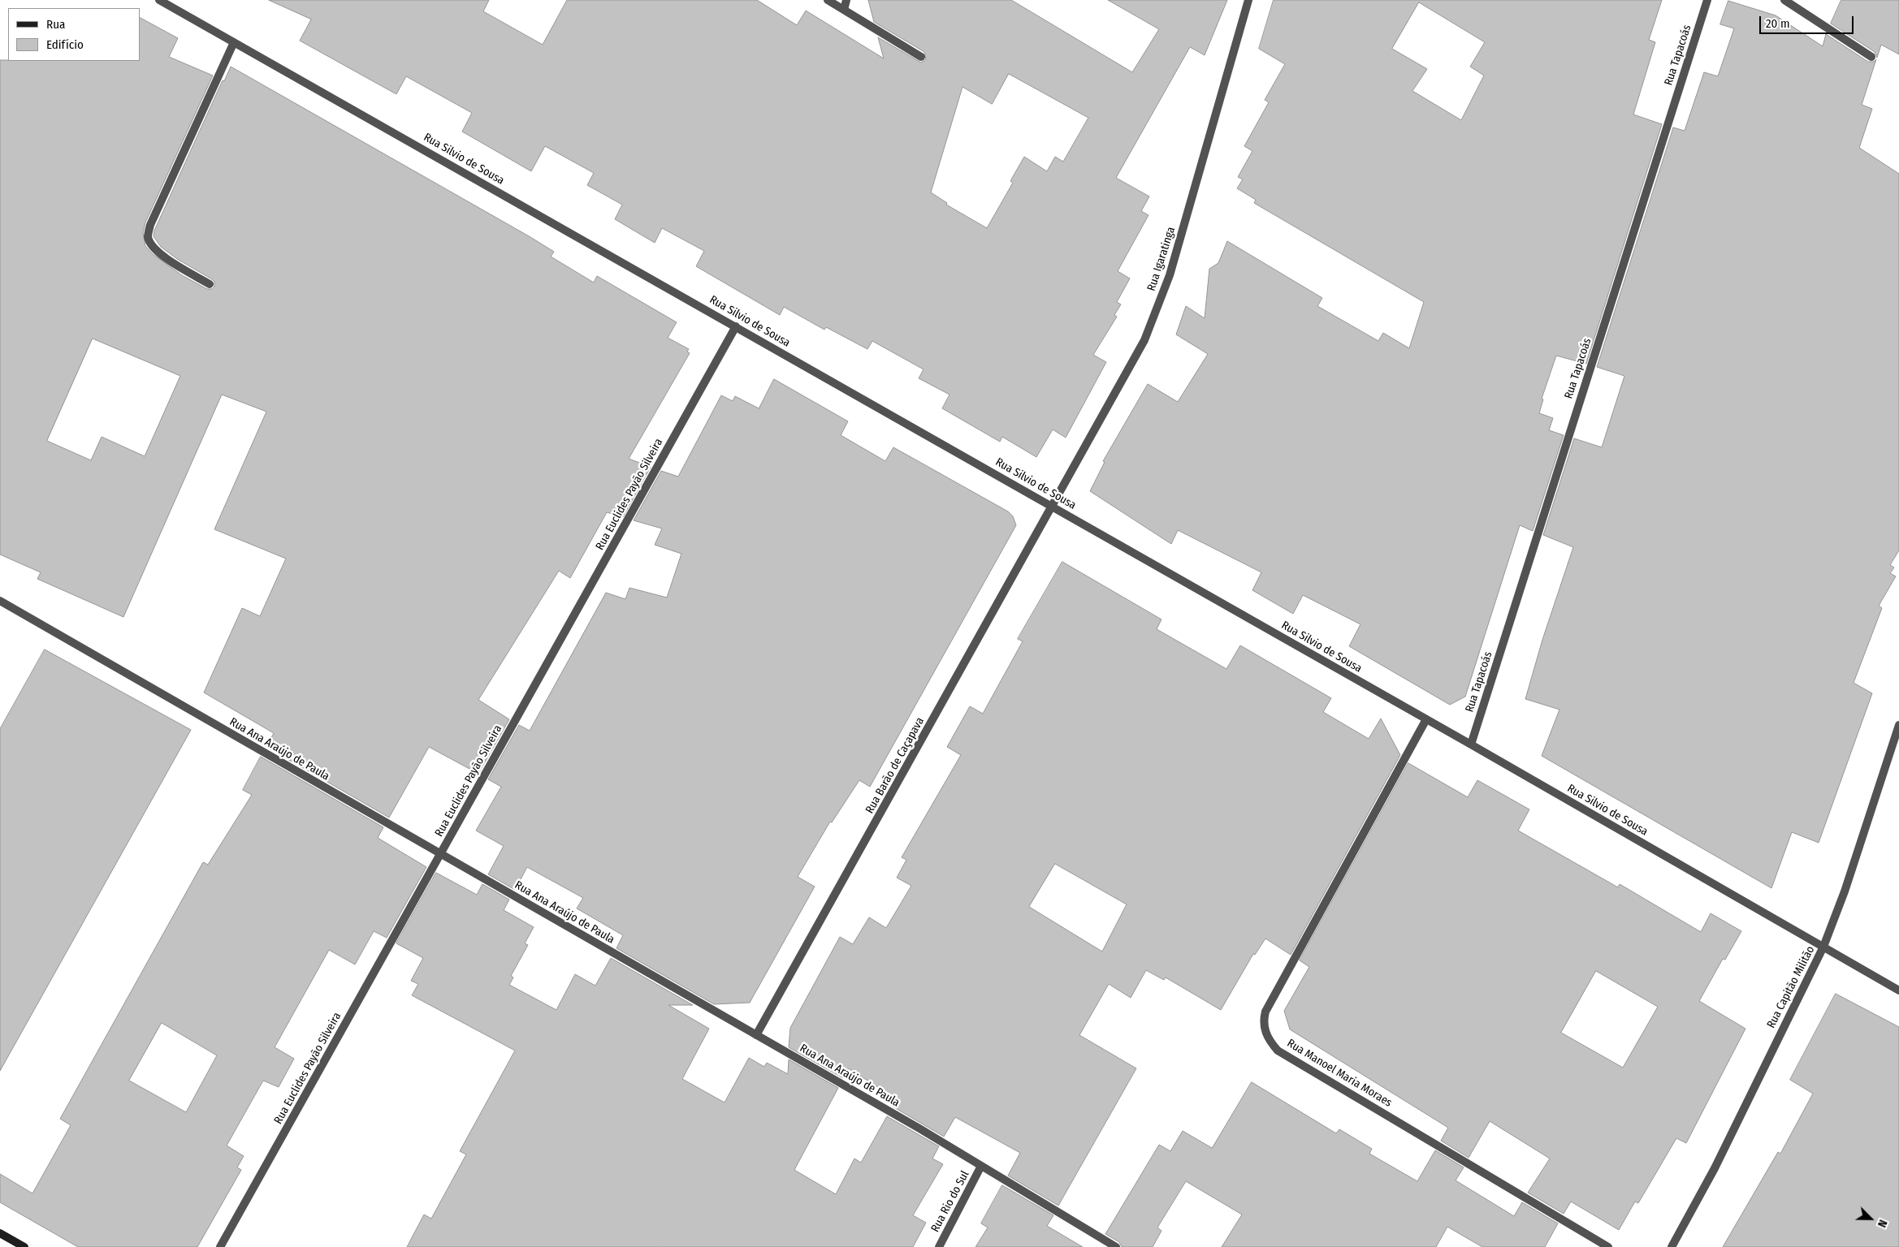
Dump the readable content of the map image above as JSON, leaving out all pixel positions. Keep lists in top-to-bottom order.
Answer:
{
  "streets": {
    "street": [
      "Rua Tapacoás",
      "Rua Silvio de Sousa",
      "Rua Igaratinga",
      "Rua Euclides Payão Silveira",
      "Rua Ana Araújo de Paula",
      "Rua Barão de Caçapava",
      "Rua Capitão Militão",
      "Rua Manoel Maria Moraes",
      "Rua Rio do Sul"
    ]
  },
  "crossings": [
    ["Rua Tapacoás", "Rua Silvio de Sousa"],
    ["Rua Silvio de Sousa", "Rua Igaratinga"],
    ["Rua Silvio de Sousa", "Rua Euclides Payão Silveira"],
    ["Rua Silvio de Sousa", "Rua Barão de Caçapava"],
    ["Rua Silvio de Sousa", "Rua Capitão Militão"],
    ["Rua Silvio de Sousa", "Rua Manoel Maria Moraes"],
    ["Rua Igaratinga", "Rua Barão de Caçapava"],
    ["Rua Euclides Payão Silveira", "Rua Ana Araújo de Paula"],
    ["Rua Ana Araújo de Paula", "Rua Barão de Caçapava"],
    ["Rua Ana Araújo de Paula", "Rua Rio do Sul"]
  ],
  "legend": ["Rua", "Edifício"],
  "scale_bar": "20 m",
  "north": "bottom right"
}
